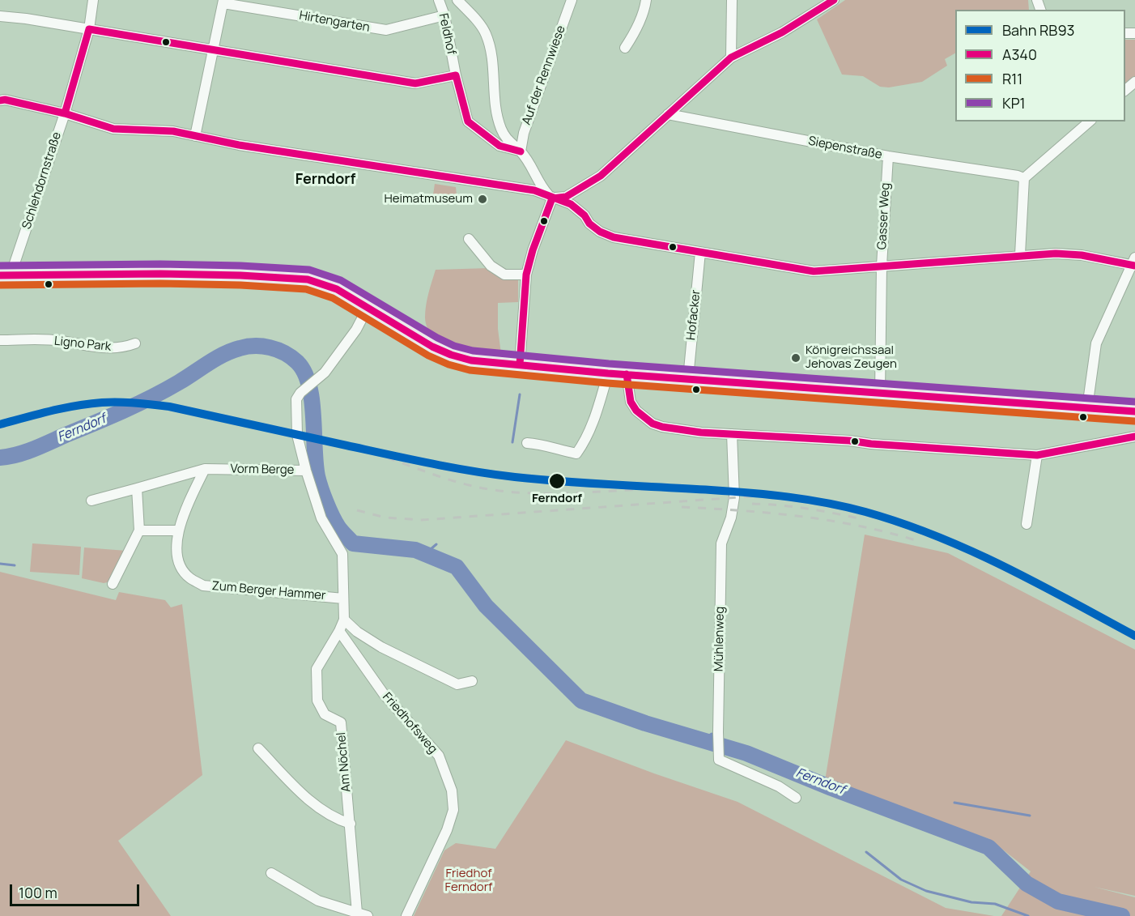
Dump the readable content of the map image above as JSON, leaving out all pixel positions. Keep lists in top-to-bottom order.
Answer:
{
  "streets": {
    "street": [
      "Hirtengarten",
      "Feldhof",
      "Auf der Rennwiese",
      "Siepenstraße",
      "Schlehdornstraße",
      "Gasser Weg",
      "Hofacker",
      "Ligno Park",
      "Vorm Berge",
      "Zum Berger Hammer",
      "Mühlenweg",
      "Friedhofsweg",
      "Am Nöchel"
    ]
  },
  "crossings": [
    ["Hirtengarten", "Feldhof"],
    ["Feldhof", "Auf der Rennwiese"],
    ["Siepenstraße", "Gasser Weg"],
    ["Friedhofsweg", "Am Nöchel"]
  ],
  "districts": ["Ferndorf"],
  "water": ["Ferndorf"],
  "parks": ["Friedhof Ferndorf"],
  "places": ["Heimatmuseum", "Königreichssaal Jehovas Zeugen", "Ferndorf"],
  "lines": [
    "transit line A340",
    "transit line KP1",
    "transit line R11",
    "rail line RB93"
  ],
  "legend": [
    "Bahn RB93",
    "A340",
    "R11",
    "KP1"
  ],
  "scale_bar": "100 m"
}
